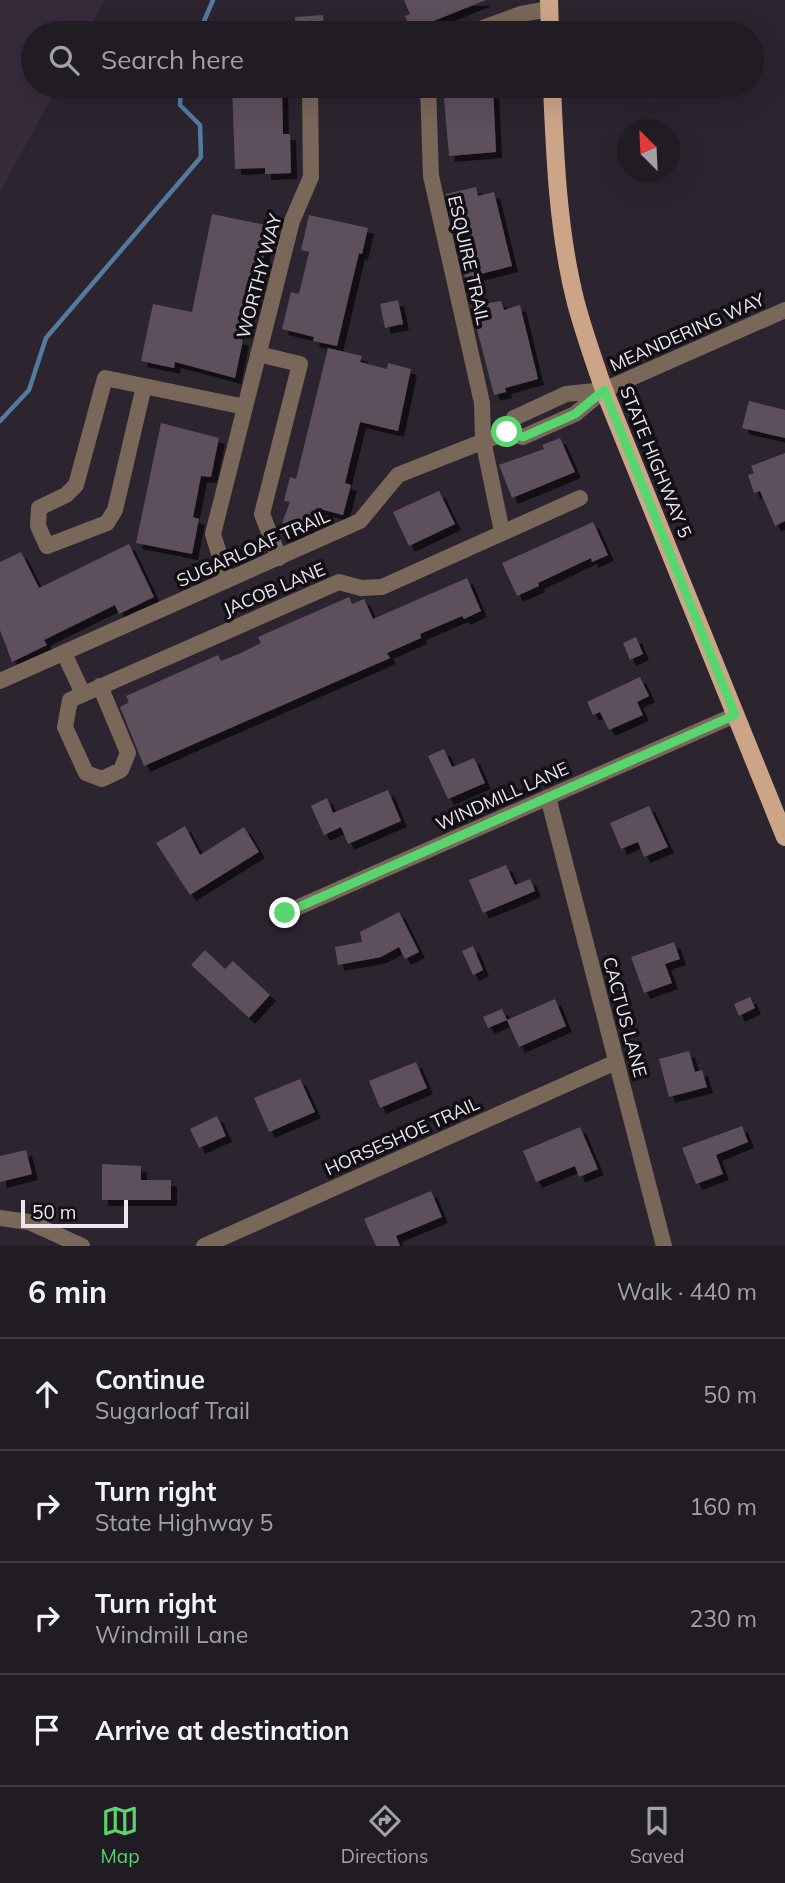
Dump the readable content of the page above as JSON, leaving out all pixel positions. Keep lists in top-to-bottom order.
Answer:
{
  "streets": {
    "main road": ["STATE HIGHWAY 5"],
    "street": [
      "ESQUIRE TRAIL",
      "WORTHY WAY",
      "MEANDERING WAY",
      "SUGARLOAF TRAIL",
      "JACOB LANE",
      "WINDMILL LANE",
      "CACTUS LANE",
      "HORSESHOE TRAIL"
    ]
  },
  "crossings": [
    ["ESQUIRE TRAIL", "SUGARLOAF TRAIL"],
    ["ESQUIRE TRAIL", "JACOB LANE"],
    ["WORTHY WAY", "SUGARLOAF TRAIL"],
    ["MEANDERING WAY", "STATE HIGHWAY 5"],
    ["MEANDERING WAY", "SUGARLOAF TRAIL"],
    ["STATE HIGHWAY 5", "SUGARLOAF TRAIL"],
    ["STATE HIGHWAY 5", "WINDMILL LANE"],
    ["WINDMILL LANE", "CACTUS LANE"],
    ["CACTUS LANE", "HORSESHOE TRAIL"]
  ],
  "scale_bar": "50 m",
  "north": "top left",
  "page": {
    "search": "Search here",
    "scale": "50 m",
    "heading": ["6 min", "Walk · 440 m"],
    "list": [
      ["Continue", "Sugarloaf Trail", "50 m"],
      ["Turn right", "State Highway 5", "160 m"],
      ["Turn right", "Windmill Lane", "230 m"],
      "Arrive at destination"
    ],
    "nav": ["Map", "Directions", "Saved"]
  }
}
